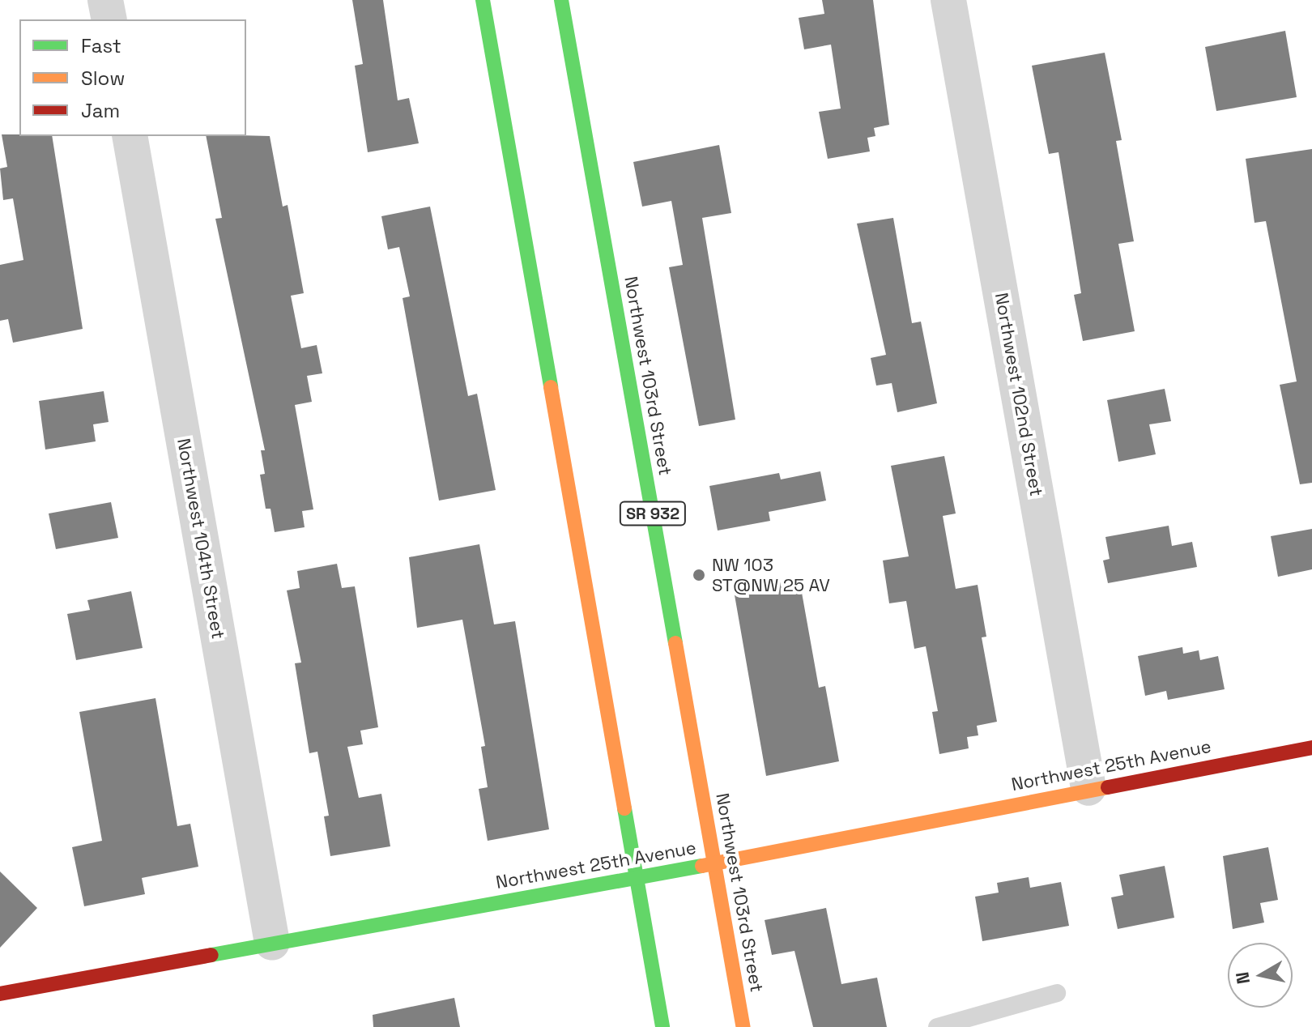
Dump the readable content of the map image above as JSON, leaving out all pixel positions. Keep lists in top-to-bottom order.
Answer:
{
  "streets": {
    "main road": ["Northwest 103rd Street", "SR 932", "Northwest 25th Avenue"],
    "street": ["Northwest 102nd Street", "Northwest 104th Street"]
  },
  "crossings": [
    ["Northwest 103rd Street", "Northwest 25th Avenue"],
    ["Northwest 102nd Street", "Northwest 25th Avenue"],
    ["Northwest 104th Street", "Northwest 25th Avenue"]
  ],
  "places": ["NW 103 ST@NW 25 AV"],
  "legend": ["Fast", "Slow", "Jam"],
  "north": "left"
}
